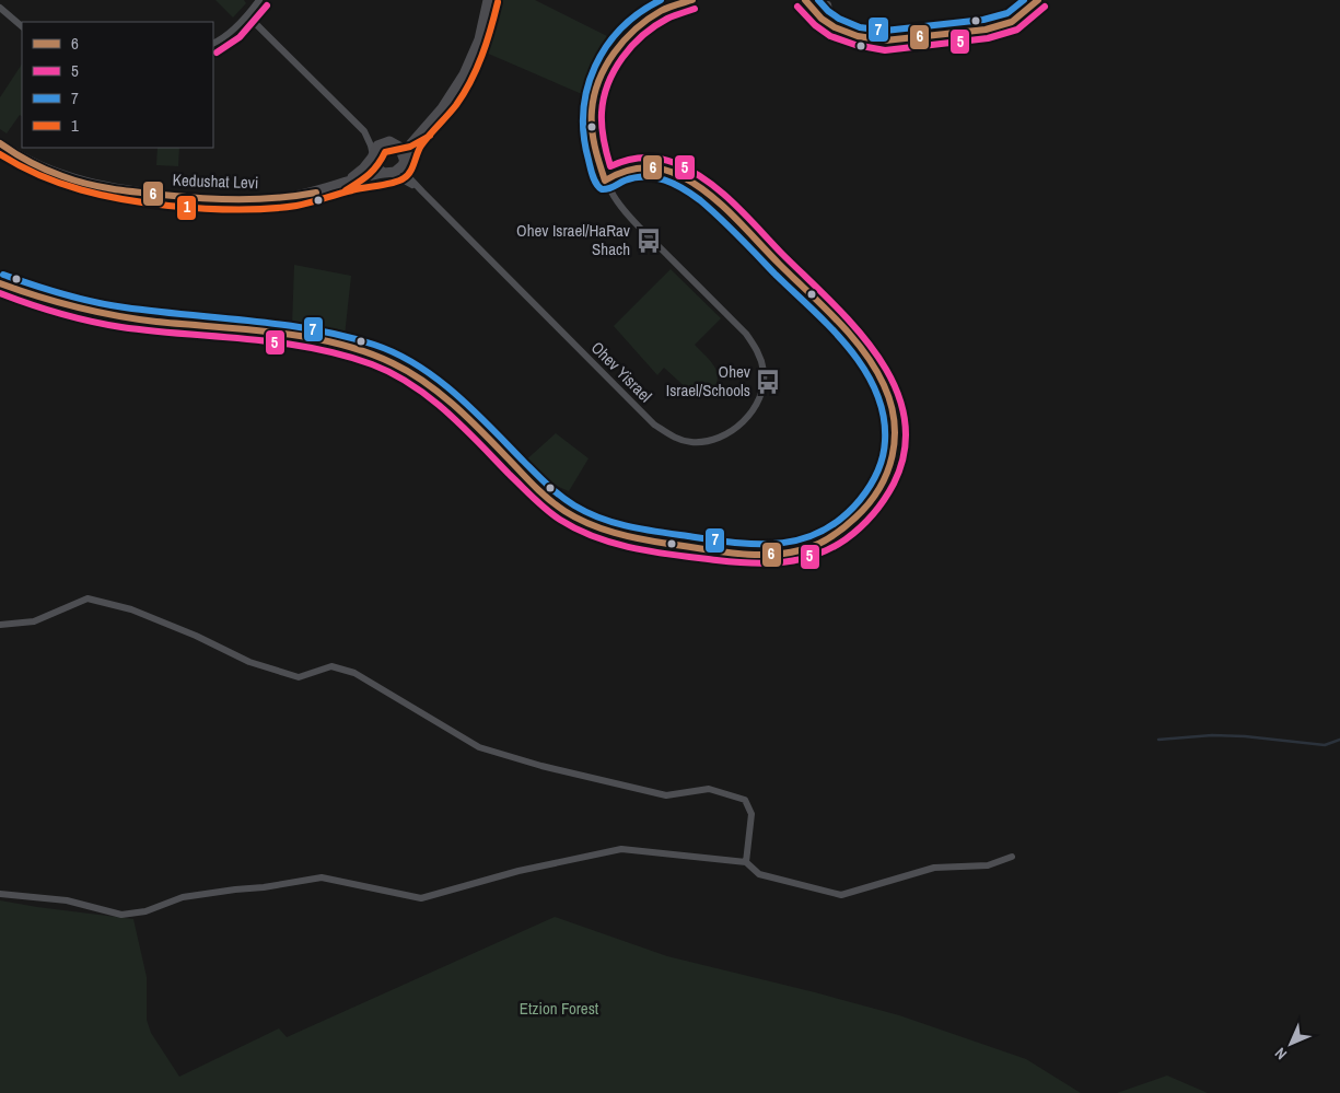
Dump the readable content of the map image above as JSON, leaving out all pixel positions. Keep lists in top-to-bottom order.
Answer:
{
  "streets": {
    "street": ["Kedushat Levi", "Ohev Yisrael"]
  },
  "parks": ["Etzion Forest"],
  "places": {
    "bus stop": ["Ohev Israel/HaRav Shach", "Ohev Israel/Schools"]
  },
  "lines": [
    "transit line 6",
    "transit line 7",
    "transit line 1",
    "transit line 5"
  ],
  "legend": [
    "6",
    "5",
    "7",
    "1"
  ],
  "north": "bottom left"
}
